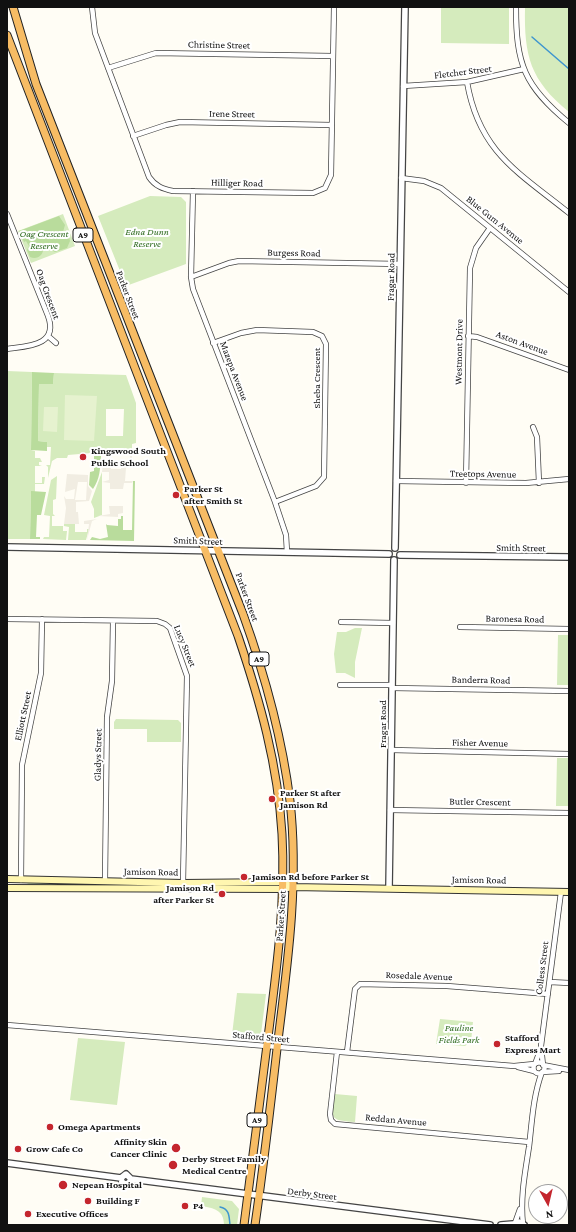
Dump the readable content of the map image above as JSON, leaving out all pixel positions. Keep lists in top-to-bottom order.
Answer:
{
  "streets": {
    "highway": ["A9", "Parker Street"],
    "main road": ["Jamison Road"],
    "street": [
      "Christine Street",
      "Fletcher Street",
      "Irene Street",
      "Hilliger Road",
      "Blue Gum Avenue",
      "Burgess Road",
      "Fragar Road",
      "Oag Crescent",
      "Aston Avenue",
      "Westmont Drive",
      "Mazepa Avenue",
      "Sheba Crescent",
      "Treetops Avenue",
      "Smith Street",
      "Baronesa Road",
      "Lucy Street",
      "Banderra Road",
      "Elliott Street",
      "Fisher Avenue",
      "Gladys Street",
      "Butler Crescent",
      "Colless Street",
      "Rosedale Avenue",
      "Stafford Street",
      "Reddan Avenue",
      "Derby Street"
    ]
  },
  "crossings": [
    ["Christine Street", "Hilliger Road"],
    ["Fletcher Street", "Fragar Road"],
    ["Irene Street", "Hilliger Road"],
    ["Hilliger Road", "Mazepa Avenue"],
    ["Blue Gum Avenue", "Fragar Road"],
    ["Blue Gum Avenue", "Westmont Drive"],
    ["Burgess Road", "Fragar Road"],
    ["Burgess Road", "Mazepa Avenue"],
    ["Fragar Road", "Treetops Avenue"],
    ["Fragar Road", "Smith Street"],
    ["Fragar Road", "Banderra Road"],
    ["Fragar Road", "Fisher Avenue"],
    ["Fragar Road", "Butler Crescent"],
    ["Fragar Road", "Jamison Road"],
    ["Parker Street", "Smith Street"],
    ["Parker Street", "Jamison Road"],
    ["Parker Street", "Stafford Street"],
    ["Parker Street", "Derby Street"],
    ["Aston Avenue", "Westmont Drive"],
    ["Westmont Drive", "Treetops Avenue"],
    ["Mazepa Avenue", "Sheba Crescent"],
    ["Mazepa Avenue", "Smith Street"],
    ["Lucy Street", "Elliott Street"],
    ["Lucy Street", "Gladys Street"],
    ["Lucy Street", "Jamison Road"],
    ["Elliott Street", "Jamison Road"],
    ["Gladys Street", "Jamison Road"],
    ["Jamison Road", "Colless Street"],
    ["Colless Street", "Rosedale Avenue"],
    ["Colless Street", "Stafford Street"],
    ["Rosedale Avenue", "Stafford Street"],
    ["Stafford Street", "Reddan Avenue"]
  ],
  "parks": ["Edna Dunn Reserve", "Oag Crescent Reserve", "Pauline Fields Park"],
  "places": [
    "Kingswood South Public School",
    "Parker St after Smith St",
    "Parker St after Jamison Rd",
    "Jamison Rd before Parker St",
    "Jamison Rd after Parker St",
    "Stafford Express Mart",
    "Omega Apartments",
    "Affinity Skin Cancer Clinic",
    "Grow Cafe Co",
    "Derby Street Family Medical Centre",
    "Nepean Hospital",
    "Building F",
    "P4",
    "Executive Offices"
  ],
  "north": "bottom"
}
